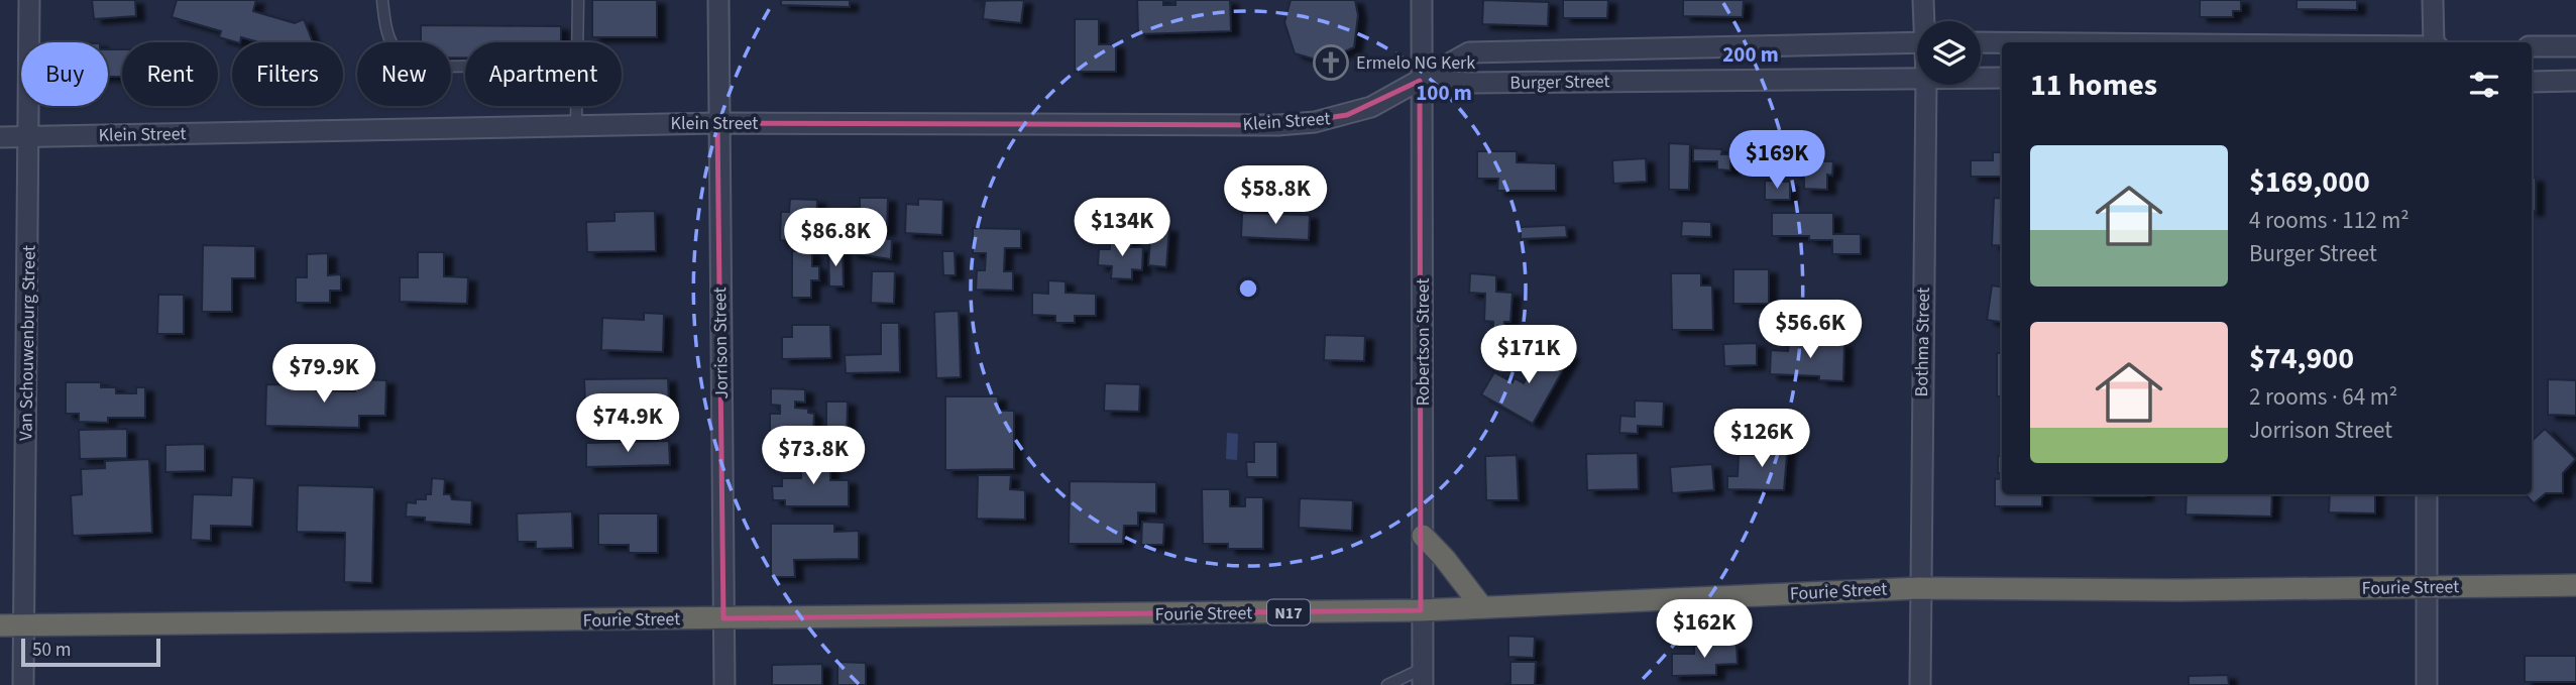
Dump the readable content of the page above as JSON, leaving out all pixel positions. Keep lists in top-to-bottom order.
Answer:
{
  "streets": {
    "highway": ["Fourie Street", "N17"],
    "street": [
      "Burger Street",
      "Klein Street",
      "Robertson Street",
      "Bothma Street",
      "Van Schouwenburg Street",
      "Jorrison Street"
    ]
  },
  "crossings": [
    ["Burger Street", "Klein Street"],
    ["Burger Street", "Robertson Street"],
    ["Klein Street", "Robertson Street"],
    ["Klein Street", "Van Schouwenburg Street"],
    ["Klein Street", "Jorrison Street"],
    ["Robertson Street", "Fourie Street"],
    ["Bothma Street", "Fourie Street"],
    ["Van Schouwenburg Street", "Fourie Street"],
    ["Jorrison Street", "Fourie Street"]
  ],
  "places": {
    "church": ["Ermelo NG Kerk"]
  },
  "scale_bar": "50 m",
  "page": {
    "chip": [
      "Buy",
      "Rent",
      "Filters",
      "New",
      "Apartment"
    ],
    "heading": "11 homes",
    "list": [
      {
        "name": "$169,000",
        "note": "4 rooms · 112 m² · Burger Street"
      },
      {
        "name": "$74,900",
        "note": "2 rooms · 64 m² · Jorrison Street"
      }
    ],
    "price": [
      "$169K",
      "$58.8K",
      "$134K",
      "$86.8K",
      "$56.6K",
      "$171K",
      "$79.9K",
      "$74.9K",
      "$126K",
      "$73.8K",
      "$162K"
    ],
    "scale": "50 m"
  },
  "rings": ["200 m", "100 m"]
}
